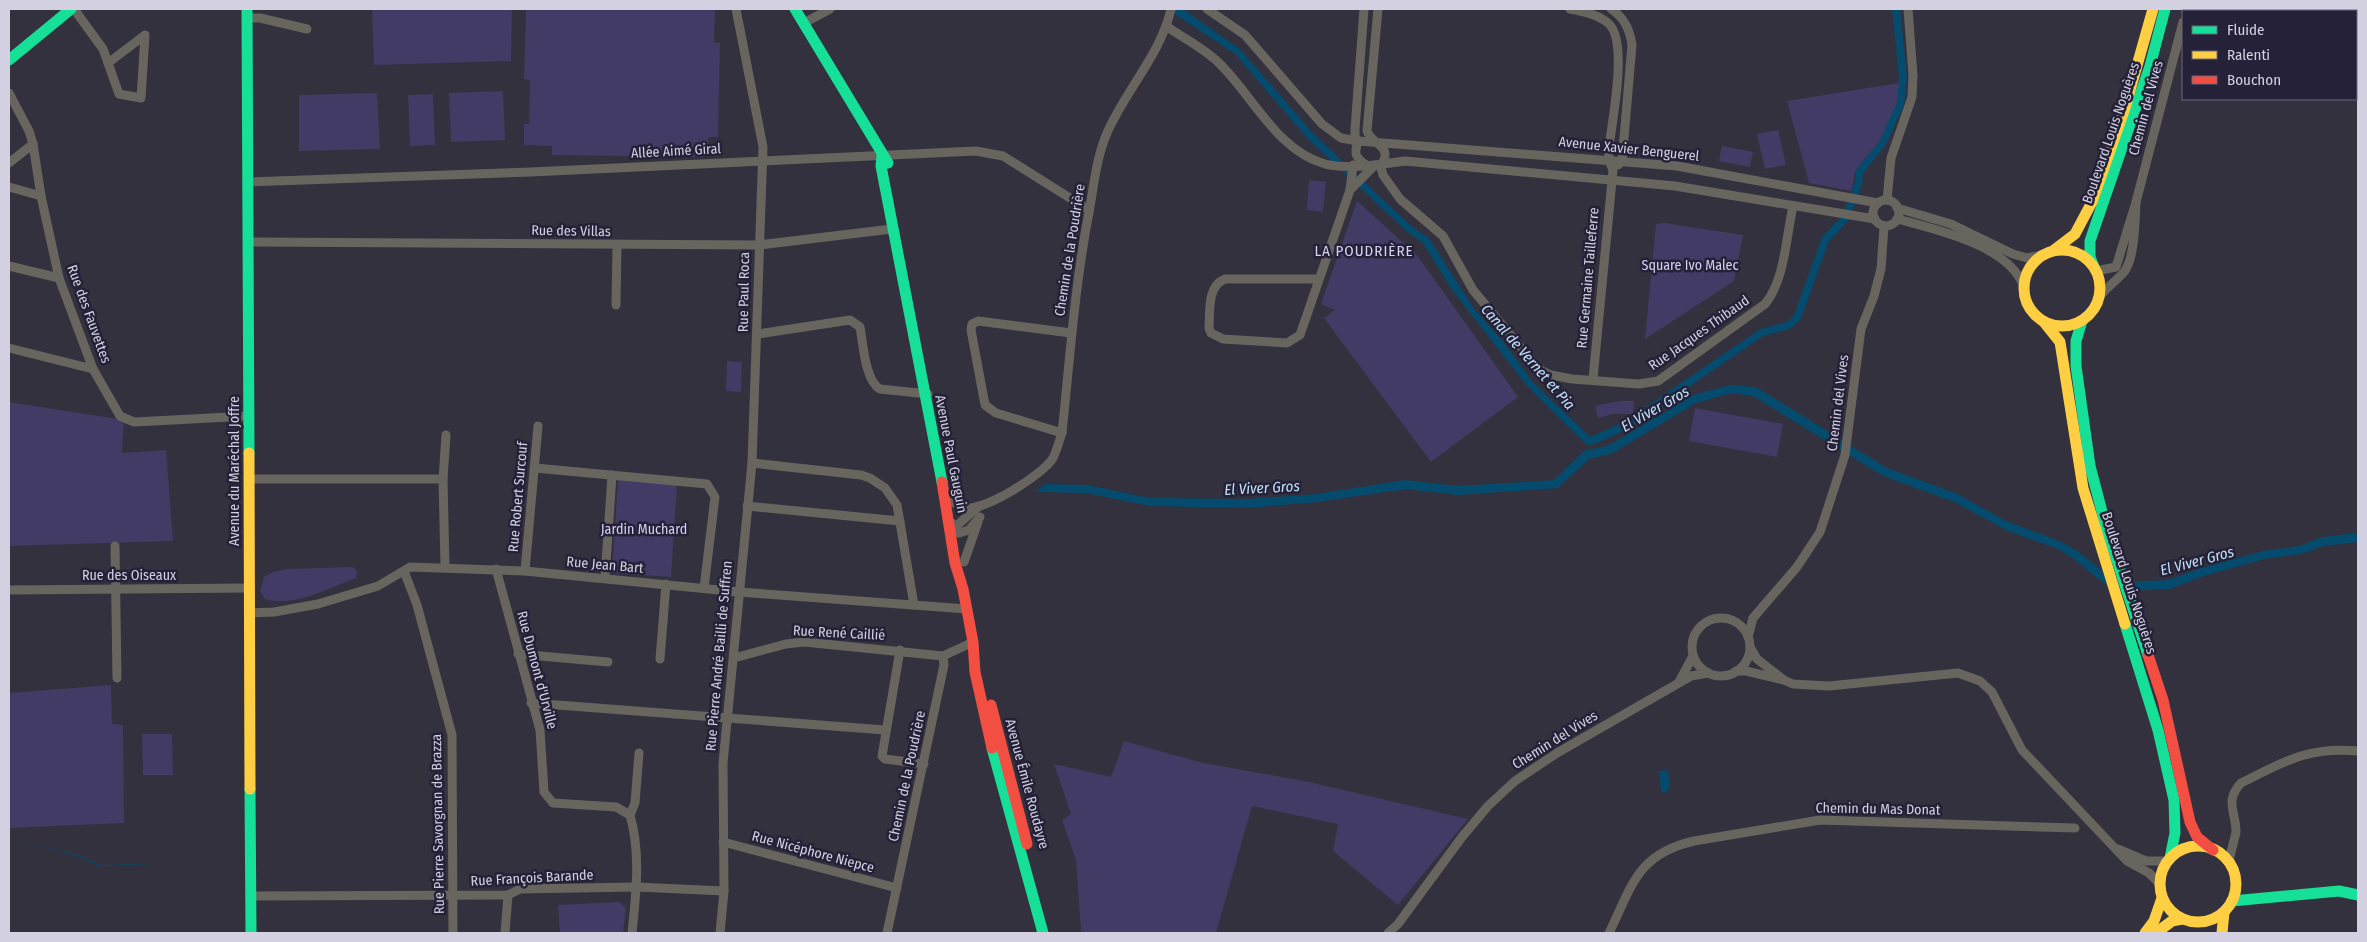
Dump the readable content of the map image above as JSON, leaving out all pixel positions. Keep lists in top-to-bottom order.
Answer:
{
  "streets": {
    "main road": [
      "Boulevard Louis Noguères",
      "Avenue Paul Gauguin",
      "Avenue du Maréchal Joffre",
      "Avenue Émile Roudayre"
    ],
    "street": [
      "Chemin del Vives",
      "Avenue Xavier Benguerel",
      "Allée Aimé Giral",
      "Rue des Villas",
      "Chemin de la Poudrière",
      "Rue Germaine Tailleferre",
      "Rue Paul Roca",
      "Rue des Fauvettes",
      "Rue Jacques Thibaud",
      "Rue Robert Surcouf",
      "Rue Jean Bart",
      "Rue des Oiseaux",
      "Rue René Caillié",
      "Rue Pierre André Bailli de Suffren",
      "Rue Dumont d'Urville",
      "Chemin du Mas Donat",
      "Rue Pierre Savorgnan de Brazza",
      "Rue Nicéphore Niepce",
      "Rue François Barande"
    ]
  },
  "crossings": [
    ["Chemin del Vives", "Boulevard Louis Noguères"],
    ["Chemin del Vives", "Avenue Xavier Benguerel"],
    ["Avenue Xavier Benguerel", "Rue Jacques Thibaud"],
    ["Allée Aimé Giral", "Chemin de la Poudrière"],
    ["Allée Aimé Giral", "Rue Paul Roca"],
    ["Allée Aimé Giral", "Avenue Paul Gauguin"],
    ["Allée Aimé Giral", "Avenue du Maréchal Joffre"],
    ["Rue des Villas", "Rue Paul Roca"],
    ["Rue des Villas", "Avenue Paul Gauguin"],
    ["Rue des Villas", "Avenue du Maréchal Joffre"],
    ["Chemin de la Poudrière", "Avenue Paul Gauguin"],
    ["Chemin de la Poudrière", "Rue René Caillié"],
    ["Chemin de la Poudrière", "Rue Nicéphore Niepce"],
    ["Rue Germaine Tailleferre", "Rue Jacques Thibaud"],
    ["Rue Paul Roca", "Rue Pierre André Bailli de Suffren"],
    ["Rue des Fauvettes", "Avenue du Maréchal Joffre"],
    ["Avenue Paul Gauguin", "Avenue Émile Roudayre"],
    ["Avenue du Maréchal Joffre", "Rue Jean Bart"],
    ["Avenue du Maréchal Joffre", "Rue des Oiseaux"],
    ["Avenue du Maréchal Joffre", "Rue François Barande"],
    ["Rue Robert Surcouf", "Rue Jean Bart"],
    ["Rue Jean Bart", "Rue Pierre André Bailli de Suffren"],
    ["Rue Jean Bart", "Rue Dumont d'Urville"],
    ["Rue Jean Bart", "Avenue Émile Roudayre"],
    ["Rue Jean Bart", "Rue Pierre Savorgnan de Brazza"],
    ["Rue René Caillié", "Rue Pierre André Bailli de Suffren"],
    ["Rue Pierre André Bailli de Suffren", "Rue Nicéphore Niepce"],
    ["Rue Pierre André Bailli de Suffren", "Rue François Barande"],
    ["Rue Pierre Savorgnan de Brazza", "Rue François Barande"]
  ],
  "districts": ["LA POUDRIÈRE"],
  "water": ["Canal de Vernet et Pia", "El Viver Gros"],
  "parks": ["Square Ivo Malec", "Jardin Muchard"],
  "legend": ["Fluide", "Ralenti", "Bouchon"]
}
